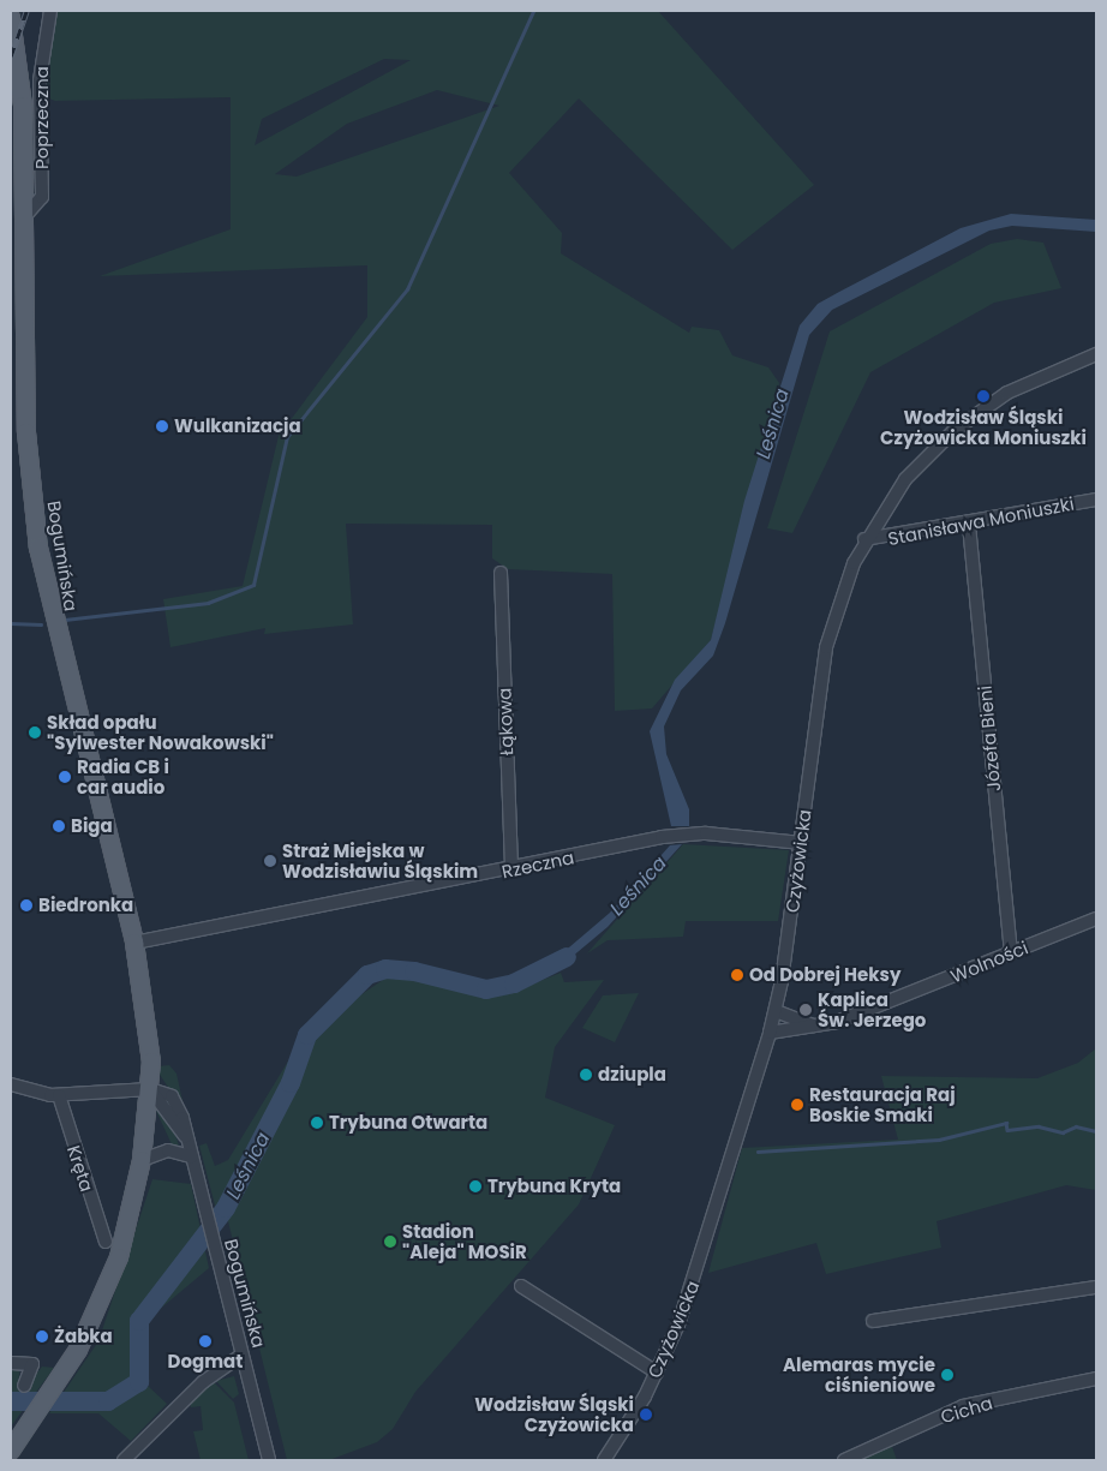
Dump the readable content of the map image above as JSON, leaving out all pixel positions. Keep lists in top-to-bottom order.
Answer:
{
  "streets": {
    "main road": ["Bogumińska"],
    "street": [
      "Poprzeczna",
      "Stanisława Moniuszki",
      "Łąkowa",
      "Józefa Bieni",
      "Czyżowicka",
      "Rzeczna",
      "Wolności",
      "Kręta",
      "Cicha"
    ]
  },
  "crossings": [
    ["Poprzeczna", "Bogumińska"],
    ["Stanisława Moniuszki", "Józefa Bieni"],
    ["Stanisława Moniuszki", "Czyżowicka"],
    ["Bogumińska", "Rzeczna"],
    ["Łąkowa", "Rzeczna"],
    ["Józefa Bieni", "Wolności"],
    ["Czyżowicka", "Rzeczna"],
    ["Czyżowicka", "Wolności"]
  ],
  "water": ["Leśnica"],
  "places": [
    "Wodzisław Śląski Czyżowicka Moniuszki",
    "Wulkanizacja",
    "Skład opału \"Sylwester Nowakowski\"",
    "Radia CB i car audio",
    "Biga",
    "Straż Miejska w Wodzisławiu Śląskim",
    "Biedronka",
    "Od Dobrej Heksy",
    "Kaplica Św. Jerzego",
    "dziupla",
    "Restauracja Raj Boskie Smaki",
    "Trybuna Otwarta",
    "Trybuna Kryta",
    "Stadion \"Aleja\" MOSiR",
    "Żabka",
    "Dogmat",
    "Alemaras mycie ciśnieniowe",
    "Wodzisław Śląski Czyżowicka"
  ]
}
